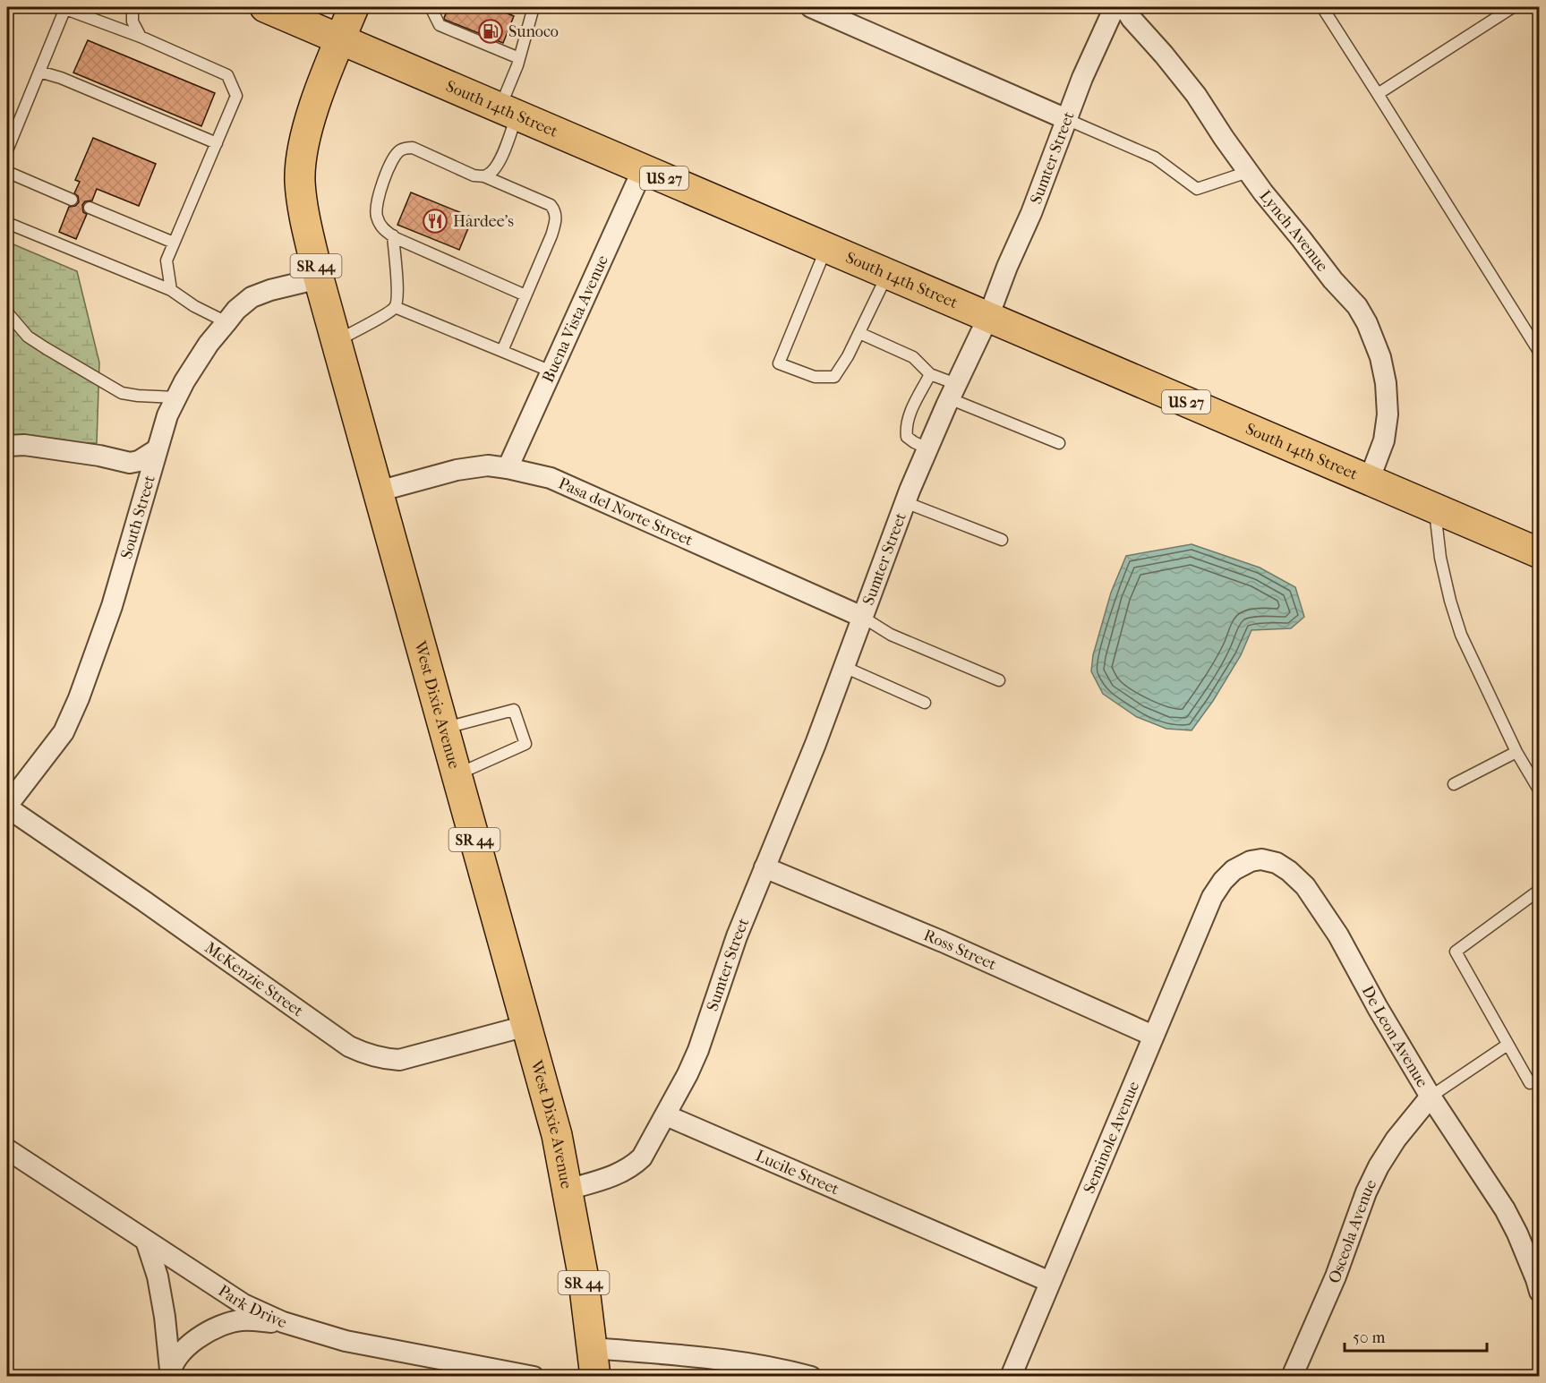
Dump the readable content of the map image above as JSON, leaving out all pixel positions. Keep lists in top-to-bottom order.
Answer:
{
  "streets": {
    "main road": [
      "South 14th Street",
      "US 27",
      "SR 44",
      "West Dixie Avenue"
    ],
    "street": [
      "Sumter Street",
      "Lynch Avenue",
      "Buena Vista Avenue",
      "Pasa del Norte Street",
      "South Street",
      "Ross Street",
      "McKenzie Street",
      "De Leon Avenue",
      "Seminole Avenue",
      "Lucile Street",
      "Osceola Avenue",
      "Park Drive"
    ]
  },
  "crossings": [
    ["South 14th Street", "Sumter Street"],
    ["South 14th Street", "Lynch Avenue"],
    ["South 14th Street", "SR 44"],
    ["South 14th Street", "Buena Vista Avenue"],
    ["South 14th Street", "West Dixie Avenue"],
    ["Sumter Street", "Pasa del Norte Street"],
    ["Sumter Street", "Ross Street"],
    ["Sumter Street", "Lucile Street"],
    ["SR 44", "West Dixie Avenue"],
    ["Buena Vista Avenue", "Pasa del Norte Street"],
    ["Pasa del Norte Street", "West Dixie Avenue"],
    ["South Street", "West Dixie Avenue"],
    ["South Street", "McKenzie Street"],
    ["West Dixie Avenue", "McKenzie Street"],
    ["Ross Street", "Seminole Avenue"],
    ["De Leon Avenue", "Seminole Avenue"],
    ["De Leon Avenue", "Osceola Avenue"],
    ["Seminole Avenue", "Lucile Street"]
  ],
  "places": {
    "fuel station": ["Sunoco"],
    "restaurant": ["Hardee's"]
  },
  "scale_bar": "50 m"
}
